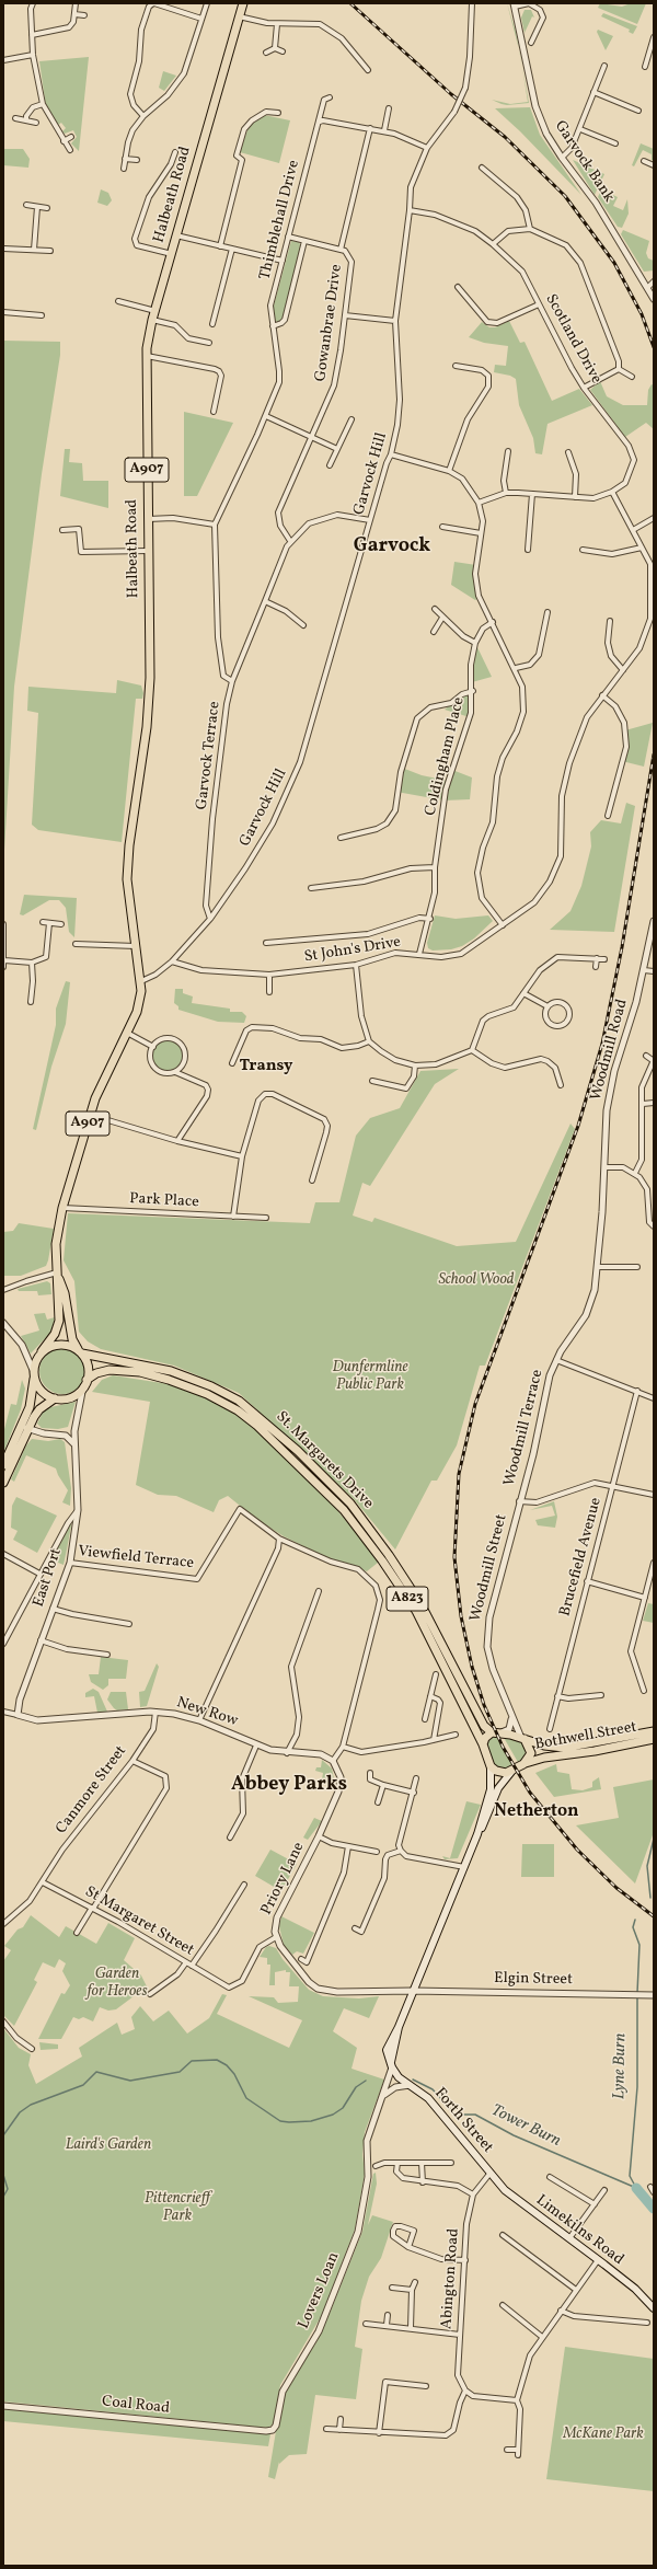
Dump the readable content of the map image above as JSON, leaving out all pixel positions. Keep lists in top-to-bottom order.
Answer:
{
  "streets": {
    "main road": [
      "Halbeath Road",
      "A907",
      "St. Margarets Drive",
      "A823",
      "Bothwell Street",
      "Forth Street",
      "Limekilns Road"
    ],
    "street": [
      "Garvock Bank",
      "Thimblehall Drive",
      "Gowanbrae Drive",
      "Scotland Drive",
      "Garvock Hill",
      "Garvock Terrace",
      "Coldingham Place",
      "St John's Drive",
      "Woodmill Road",
      "Park Place",
      "Woodmill Terrace",
      "Brucefield Avenue",
      "Viewfield Terrace",
      "Woodmill Street",
      "East Port",
      "New Row",
      "Canmore Street",
      "Priory Lane",
      "St Margaret Street",
      "Elgin Street",
      "Abington Road",
      "Lovers Loan",
      "Coal Road"
    ]
  },
  "crossings": [
    ["Halbeath Road", "A907"],
    ["Gowanbrae Drive", "Garvock Terrace"],
    ["Scotland Drive", "Garvock Hill"],
    ["Scotland Drive", "St John's Drive"],
    ["A907", "Garvock Hill"],
    ["A907", "Park Place"],
    ["A907", "St. Margarets Drive"],
    ["A907", "East Port"],
    ["Garvock Hill", "Garvock Terrace"],
    ["Garvock Hill", "St John's Drive"],
    ["Coldingham Place", "St John's Drive"],
    ["Woodmill Road", "Woodmill Terrace"],
    ["Woodmill Terrace", "Woodmill Street"],
    ["St. Margarets Drive", "Woodmill Street"],
    ["St. Margarets Drive", "East Port"],
    ["St. Margarets Drive", "A823"],
    ["St. Margarets Drive", "Bothwell Street"],
    ["Viewfield Terrace", "East Port"],
    ["Woodmill Street", "A823"],
    ["Woodmill Street", "Bothwell Street"],
    ["East Port", "New Row"],
    ["A823", "Bothwell Street"],
    ["New Row", "Canmore Street"],
    ["New Row", "Priory Lane"],
    ["Canmore Street", "St Margaret Street"],
    ["Priory Lane", "St Margaret Street"],
    ["Priory Lane", "Elgin Street"],
    ["Forth Street", "Limekilns Road"],
    ["Forth Street", "Abington Road"],
    ["Forth Street", "Lovers Loan"],
    ["Limekilns Road", "Abington Road"],
    ["Lovers Loan", "Coal Road"]
  ],
  "districts": [
    "Garvock",
    "Transy",
    "Abbey Parks",
    "Netherton"
  ],
  "water": ["Lyne Burn", "Tower Burn"],
  "parks": [
    "School Wood",
    "Dunfermline Public Park",
    "Garden for Heroes",
    "Laird's Garden",
    "Pittencrieff Park",
    "McKane Park"
  ]
}
